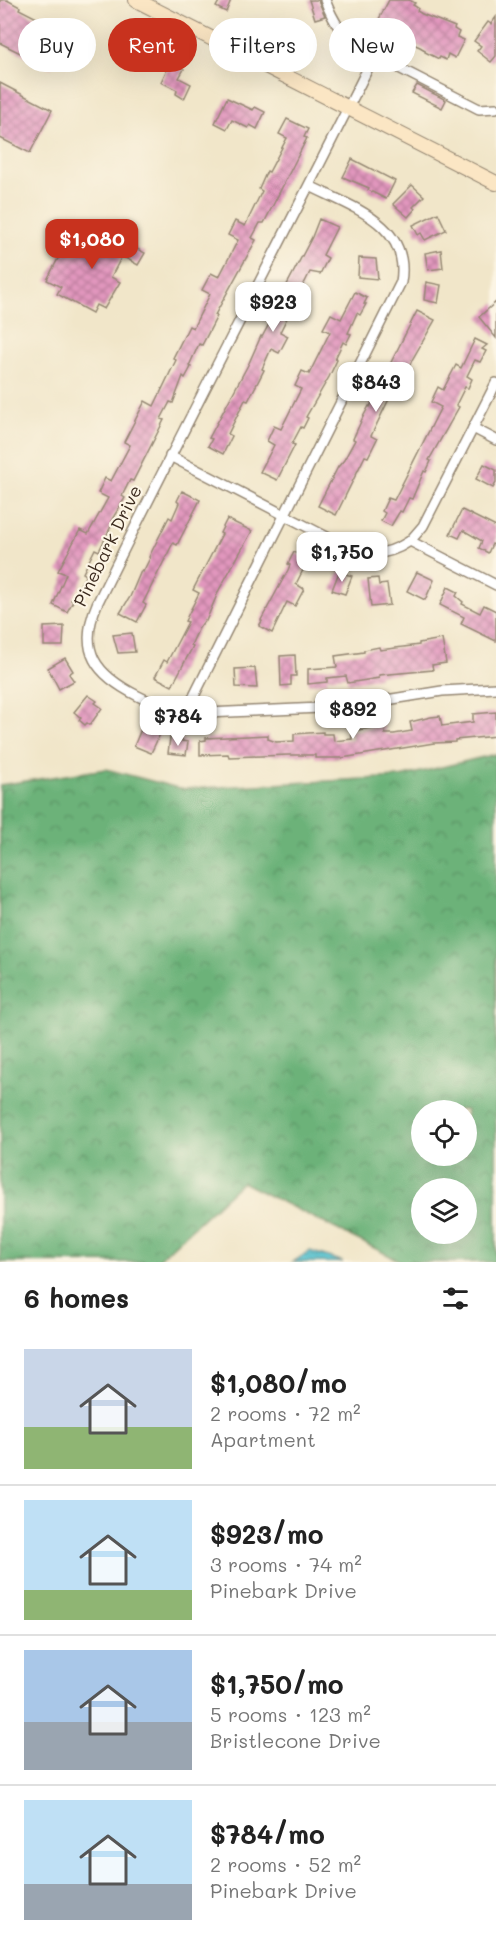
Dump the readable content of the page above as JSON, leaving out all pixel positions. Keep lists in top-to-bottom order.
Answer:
{
  "streets": {
    "street": ["Pinebark Drive"]
  },
  "page": {
    "chip": [
      "Buy",
      "Rent",
      "Filters",
      "New"
    ],
    "price": [
      "$1,080",
      "$923",
      "$843",
      "$1,750",
      "$892",
      "$784"
    ],
    "heading": "6 homes",
    "list": [
      {
        "name": "$1,080/mo",
        "note": "2 rooms · 72 m² · Apartment"
      },
      {
        "name": "$923/mo",
        "note": "3 rooms · 74 m² · Pinebark Drive"
      },
      {
        "name": "$1,750/mo",
        "note": "5 rooms · 123 m² · Bristlecone Drive"
      },
      {
        "name": "$784/mo",
        "note": "2 rooms · 52 m² · Pinebark Drive"
      }
    ]
  }
}
